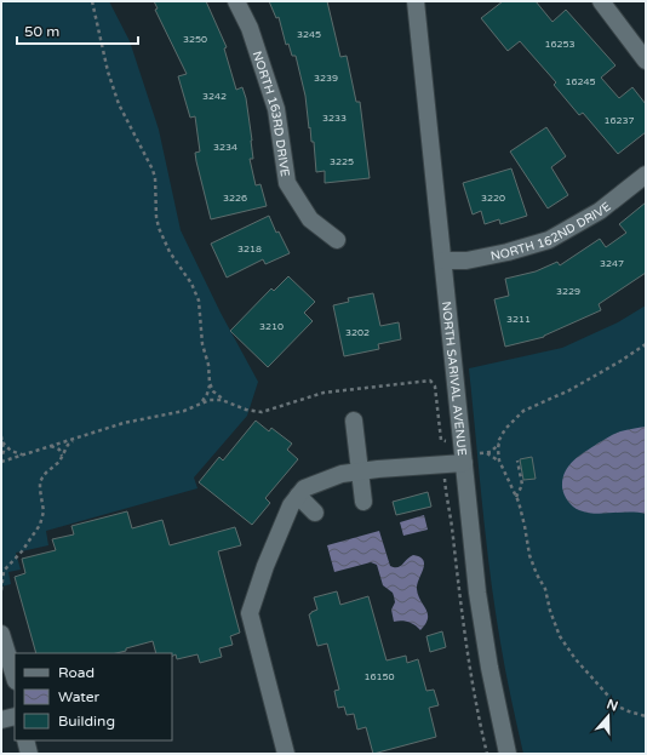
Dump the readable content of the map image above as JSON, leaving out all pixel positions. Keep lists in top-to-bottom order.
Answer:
{
  "streets": {
    "street": ["NORTH 163RD DRIVE", "NORTH 162ND DRIVE", "NORTH SARIVAL AVENUE"]
  },
  "crossings": [
    ["NORTH 162ND DRIVE", "NORTH SARIVAL AVENUE"]
  ],
  "house_numbers": [
    "3245",
    "3250",
    "16253",
    "3239",
    "16245",
    "3242",
    "3233",
    "16237",
    "3234",
    "3225",
    "3226",
    "3220",
    "3218",
    "3247",
    "3229",
    "3211",
    "3210",
    "3202",
    "16150"
  ],
  "legend": ["Road", "Water", "Building"],
  "scale_bar": "50 m",
  "north": "top"
}
